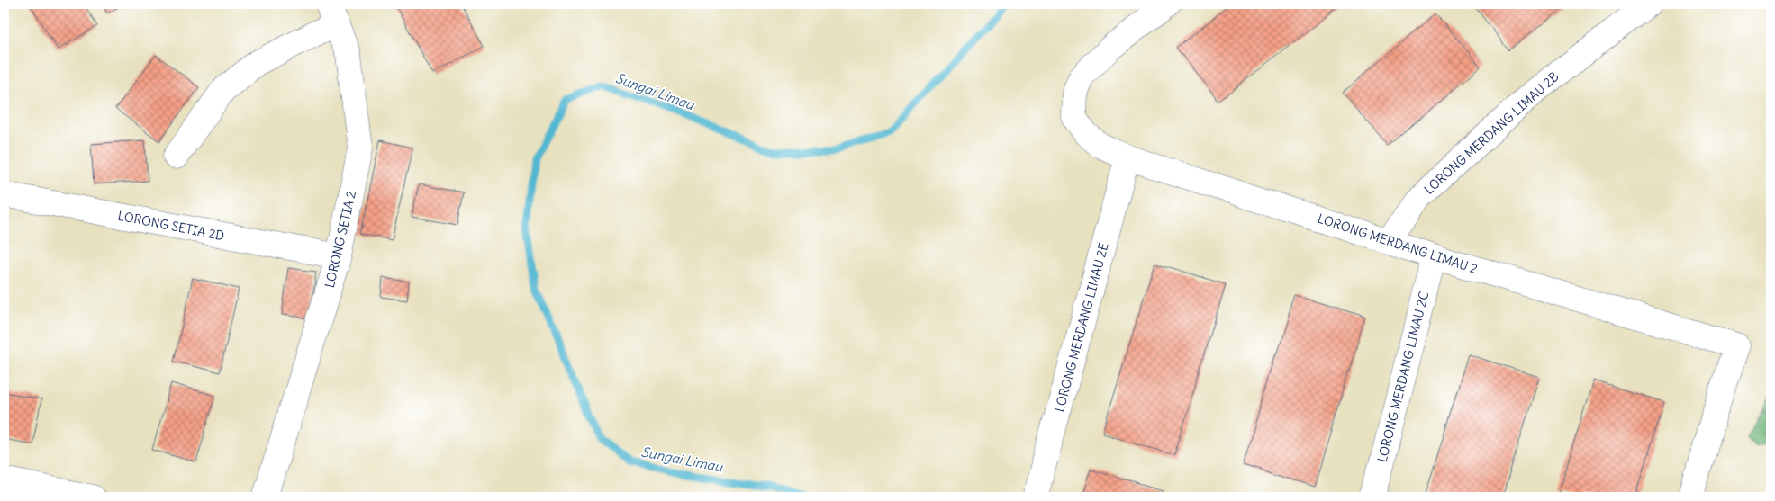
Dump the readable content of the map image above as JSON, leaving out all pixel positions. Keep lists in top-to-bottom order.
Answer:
{
  "streets": {
    "street": [
      "LORONG MERDANG LIMAU 2B",
      "LORONG SETIA 2D",
      "LORONG SETIA 2",
      "LORONG MERDANG LIMAU 2",
      "LORONG MERDANG LIMAU 2E",
      "LORONG MERDANG LIMAU 2C"
    ]
  },
  "crossings": [
    ["LORONG MERDANG LIMAU 2B", "LORONG MERDANG LIMAU 2"],
    ["LORONG SETIA 2D", "LORONG SETIA 2"],
    ["LORONG MERDANG LIMAU 2", "LORONG MERDANG LIMAU 2E"],
    ["LORONG MERDANG LIMAU 2", "LORONG MERDANG LIMAU 2C"]
  ],
  "water": ["Sungai Limau"]
}
